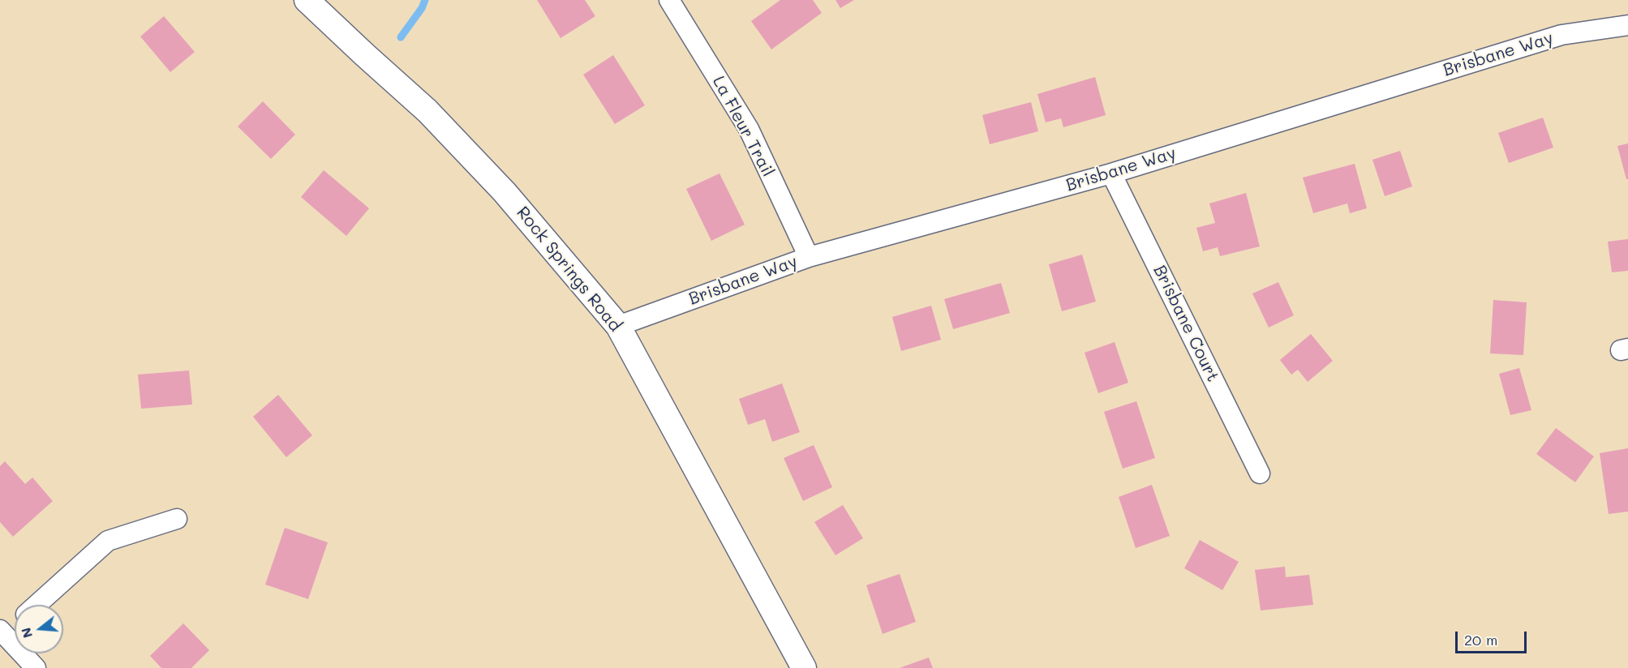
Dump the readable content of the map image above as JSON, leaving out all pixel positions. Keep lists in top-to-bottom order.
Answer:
{
  "streets": {
    "street": [
      "Brisbane Way",
      "La Fleur Trail",
      "Rock Springs Road",
      "Brisbane Court"
    ]
  },
  "crossings": [
    ["Brisbane Way", "La Fleur Trail"],
    ["Brisbane Way", "Rock Springs Road"],
    ["Brisbane Way", "Brisbane Court"]
  ],
  "scale_bar": "20 m",
  "north": "left"
}
